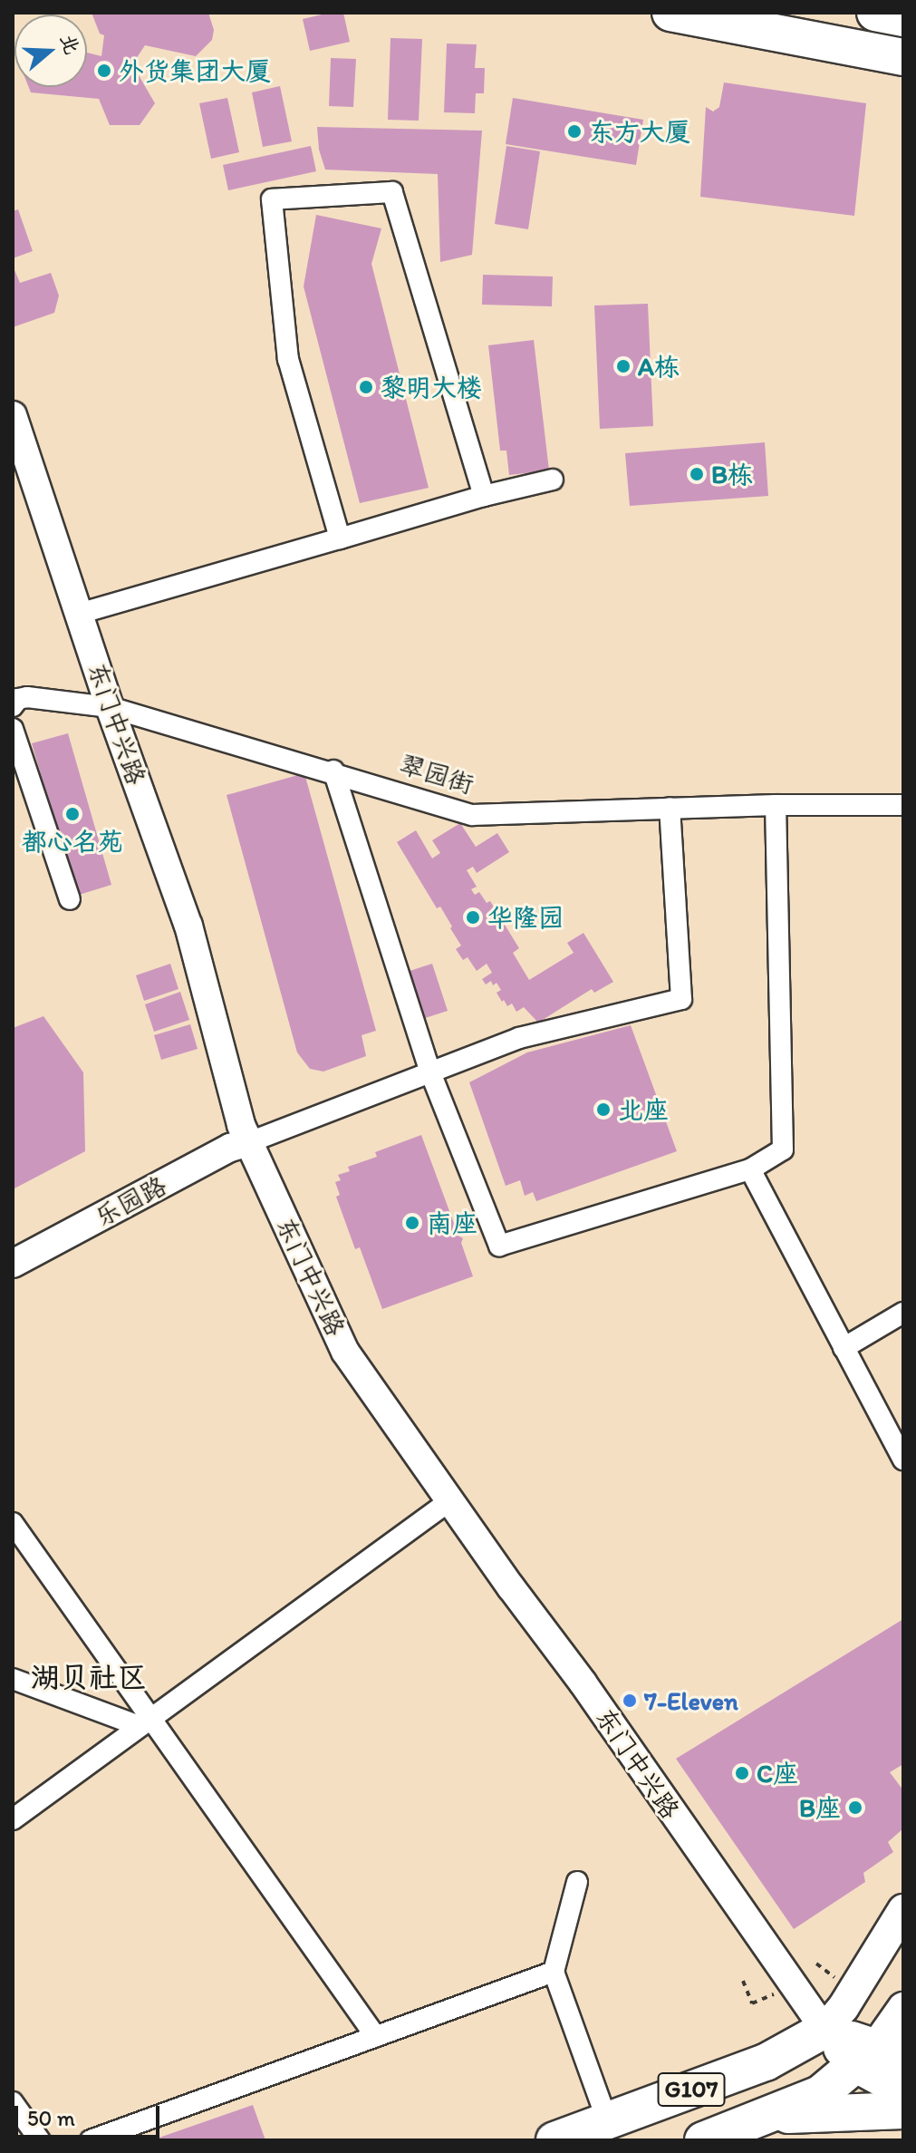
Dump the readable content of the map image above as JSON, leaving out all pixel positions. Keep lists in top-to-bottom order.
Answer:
{
  "streets": {
    "highway": ["G107"],
    "street": ["东门中兴路", "翠园街", "乐园路"]
  },
  "crossings": [
    ["东门中兴路", "翠园街"],
    ["东门中兴路", "乐园路"],
    ["东门中兴路", "G107"]
  ],
  "districts": ["湖贝社区"],
  "places": [
    "外货集团大厦",
    "东方大厦",
    "A栋",
    "黎明大楼",
    "B栋",
    "都心名苑",
    "华隆园",
    "北座",
    "南座",
    "7-Eleven",
    "C座",
    "B座"
  ],
  "scale_bar": "50 m",
  "north": "right"
}
